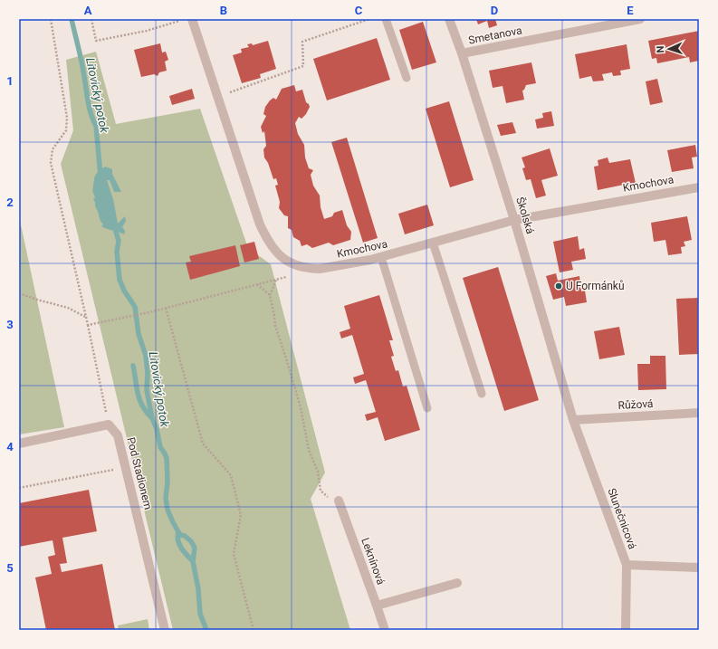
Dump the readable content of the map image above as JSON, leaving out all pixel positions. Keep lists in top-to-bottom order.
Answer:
{
  "streets": {
    "street": [
      "Smetanova",
      "Kmochova",
      "Školská",
      "Růžová",
      "Pod Stadionem",
      "Slunečnicová",
      "Leknínová"
    ]
  },
  "crossings": [
    ["Smetanova", "Školská"],
    ["Kmochova", "Školská"],
    ["Školská", "Růžová"],
    ["Školská", "Slunečnicová"],
    ["Růžová", "Slunečnicová"]
  ],
  "water": ["Litovický potok"],
  "places": ["U Formánků"],
  "north": "left",
  "grid": {
    "columns": [
      "A",
      "B",
      "C",
      "D",
      "E"
    ],
    "rows": [
      "1",
      "2",
      "3",
      "4",
      "5"
    ]
  }
}
